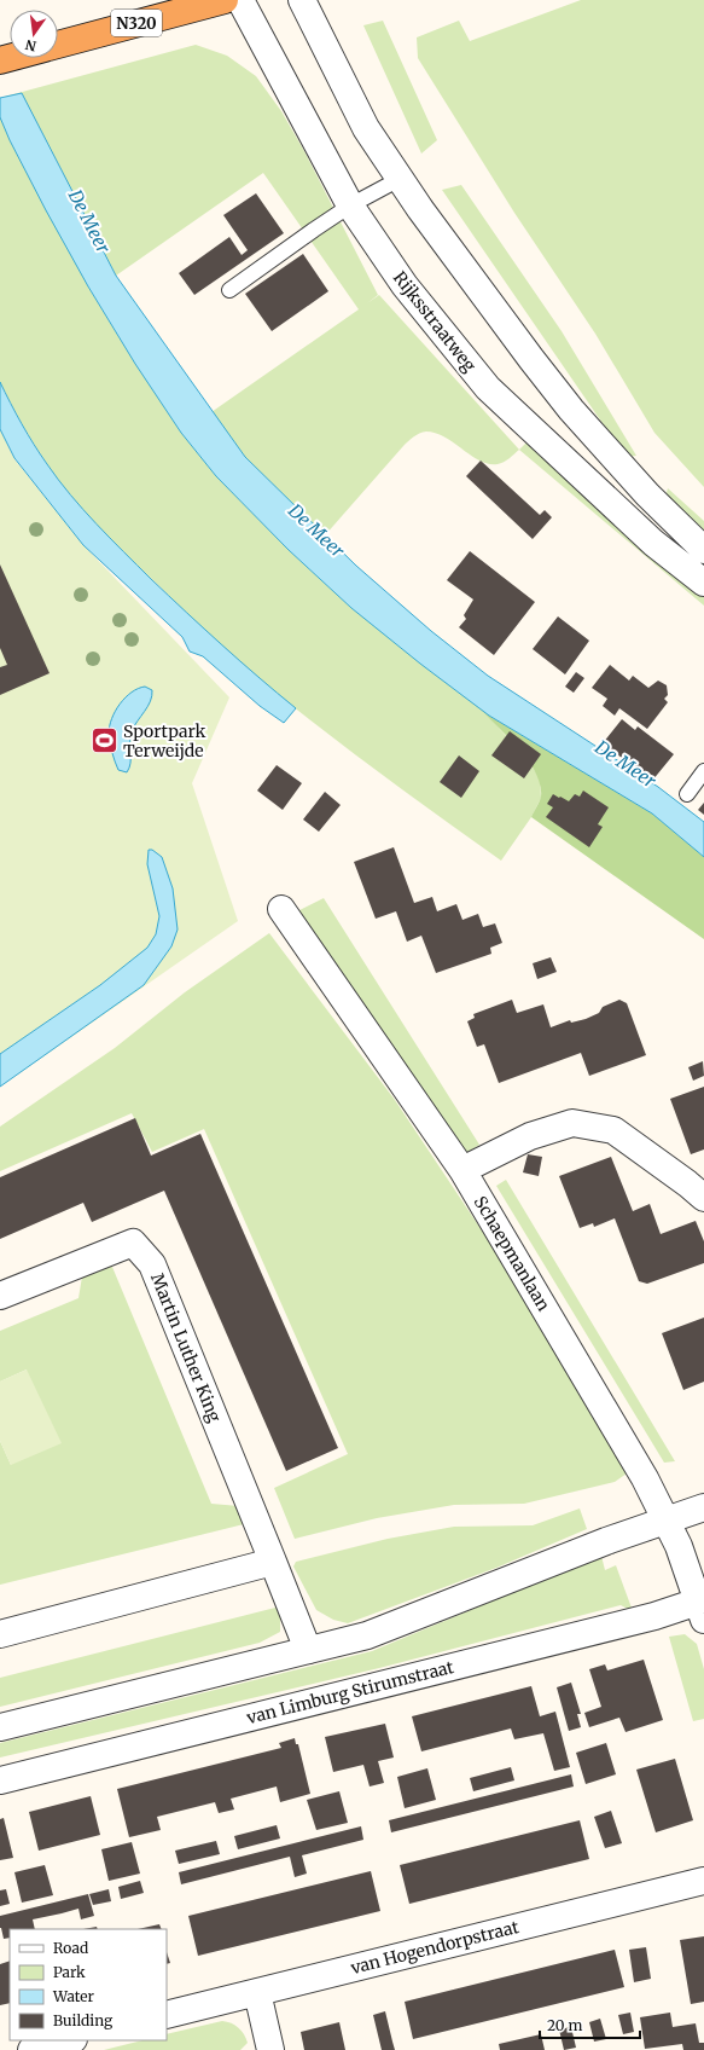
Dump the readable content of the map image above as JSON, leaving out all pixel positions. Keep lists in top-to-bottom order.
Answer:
{
  "streets": {
    "highway": ["N320"],
    "street": [
      "Rijksstraatweg",
      "Schaepmanlaan",
      "Martin Luther King",
      "van Limburg Stirumstraat",
      "van Hogendorpstraat"
    ]
  },
  "crossings": [
    ["Schaepmanlaan", "van Limburg Stirumstraat"]
  ],
  "water": ["De Meer"],
  "places": {
    "sports": ["Sportpark Terweijde"]
  },
  "legend": [
    "Road",
    "Park",
    "Water",
    "Building"
  ],
  "scale_bar": "20 m",
  "north": "bottom"
}
